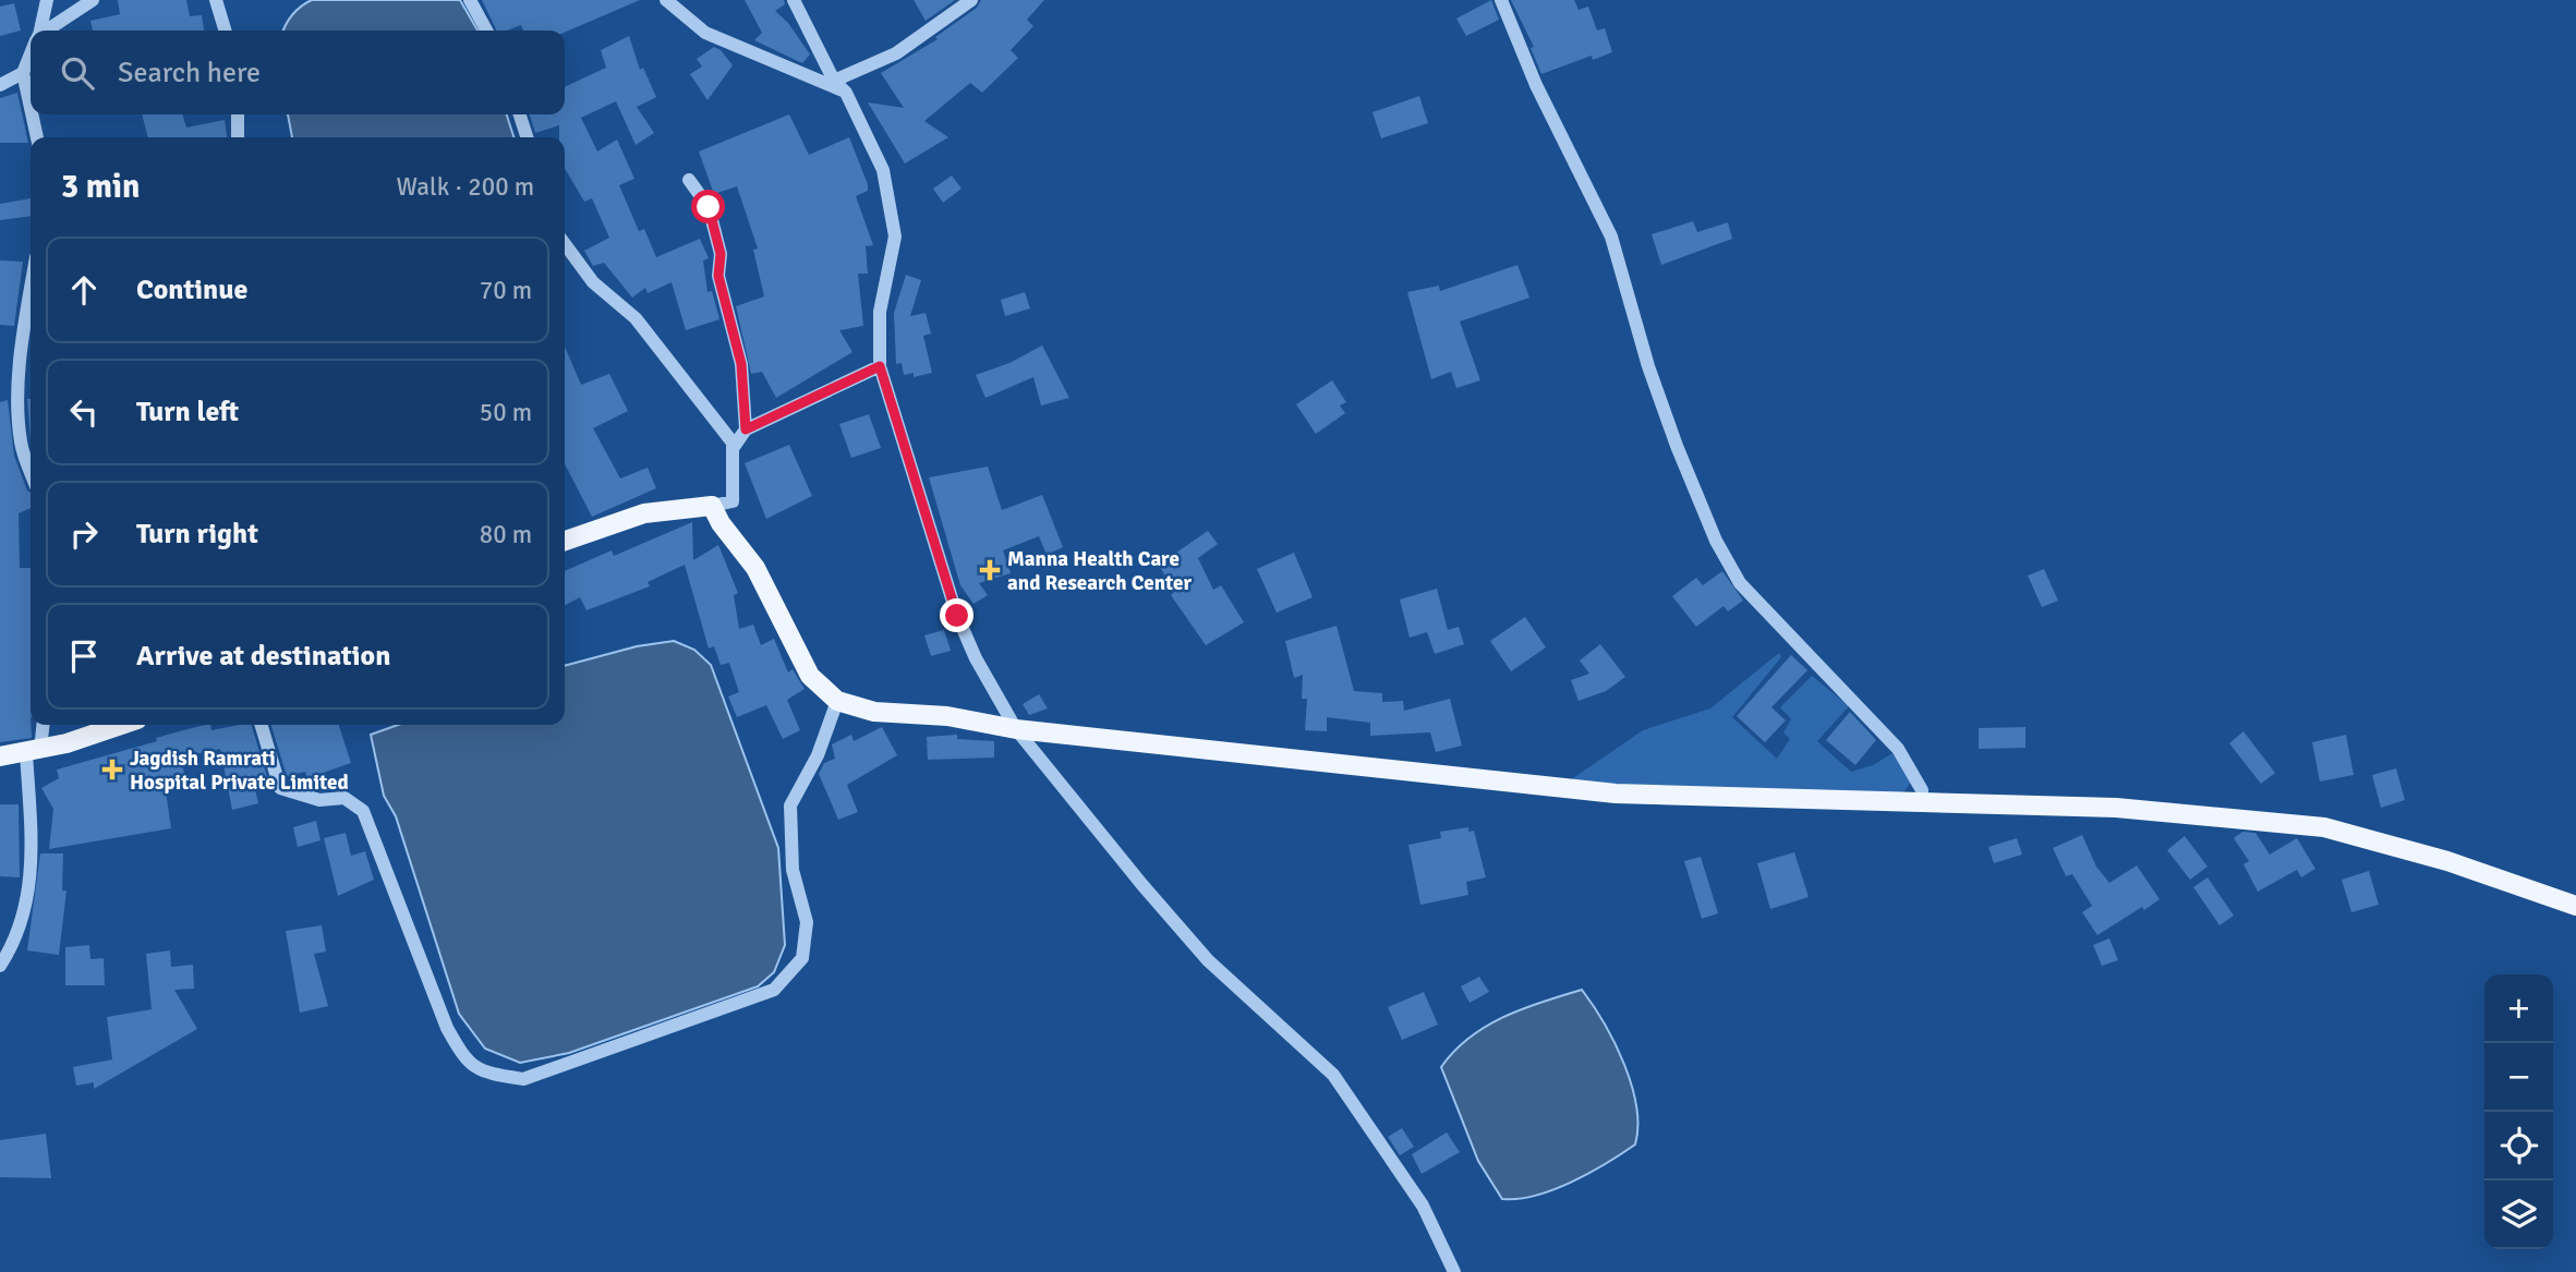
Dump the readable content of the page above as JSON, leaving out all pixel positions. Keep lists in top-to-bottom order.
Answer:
{
  "places": {
    "health": ["Manna Health Care and Research Center", "Jagdish Ramrati Hospital Private Limited"]
  },
  "page": {
    "search": "Search here",
    "heading": ["3 min", "Walk · 200 m"],
    "list": [
      ["Continue", "70 m"],
      ["Turn left", "50 m"],
      ["Turn right", "80 m"],
      "Arrive at destination"
    ],
    "map_buttons": ["+", "−"]
  }
}
